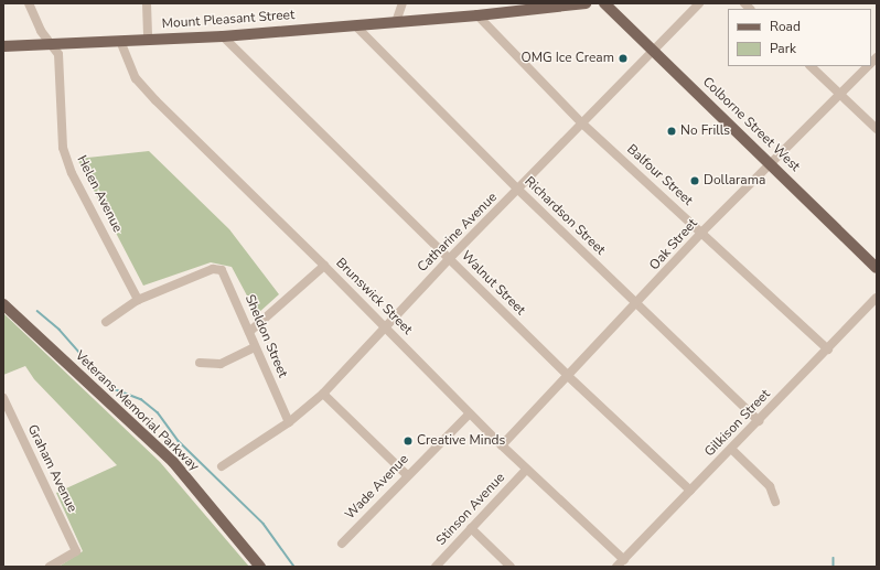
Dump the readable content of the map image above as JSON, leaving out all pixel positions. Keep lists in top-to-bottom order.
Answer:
{
  "streets": {
    "main road": ["Mount Pleasant Street", "Colborne Street West", "Veterans Memorial Parkway"],
    "street": [
      "Balfour Street",
      "Helen Avenue",
      "Richardson Street",
      "Catharine Avenue",
      "Oak Street",
      "Walnut Street",
      "Brunswick Street",
      "Sheldon Street",
      "Gilkison Street",
      "Graham Avenue",
      "Wade Avenue",
      "Stinson Avenue"
    ]
  },
  "crossings": [
    ["Mount Pleasant Street", "Balfour Street"],
    ["Mount Pleasant Street", "Helen Avenue"],
    ["Mount Pleasant Street", "Richardson Street"],
    ["Mount Pleasant Street", "Walnut Street"],
    ["Mount Pleasant Street", "Brunswick Street"],
    ["Colborne Street West", "Catharine Avenue"],
    ["Colborne Street West", "Oak Street"],
    ["Balfour Street", "Catharine Avenue"],
    ["Balfour Street", "Oak Street"],
    ["Balfour Street", "Gilkison Street"],
    ["Helen Avenue", "Sheldon Street"],
    ["Richardson Street", "Catharine Avenue"],
    ["Richardson Street", "Oak Street"],
    ["Richardson Street", "Gilkison Street"],
    ["Catharine Avenue", "Walnut Street"],
    ["Catharine Avenue", "Brunswick Street"],
    ["Catharine Avenue", "Sheldon Street"],
    ["Oak Street", "Walnut Street"],
    ["Oak Street", "Brunswick Street"],
    ["Walnut Street", "Gilkison Street"],
    ["Brunswick Street", "Gilkison Street"],
    ["Brunswick Street", "Wade Avenue"],
    ["Brunswick Street", "Stinson Avenue"]
  ],
  "places": [
    "OMG Ice Cream",
    "No Frills",
    "Dollarama",
    "Creative Minds"
  ],
  "legend": ["Road", "Park"]
}
